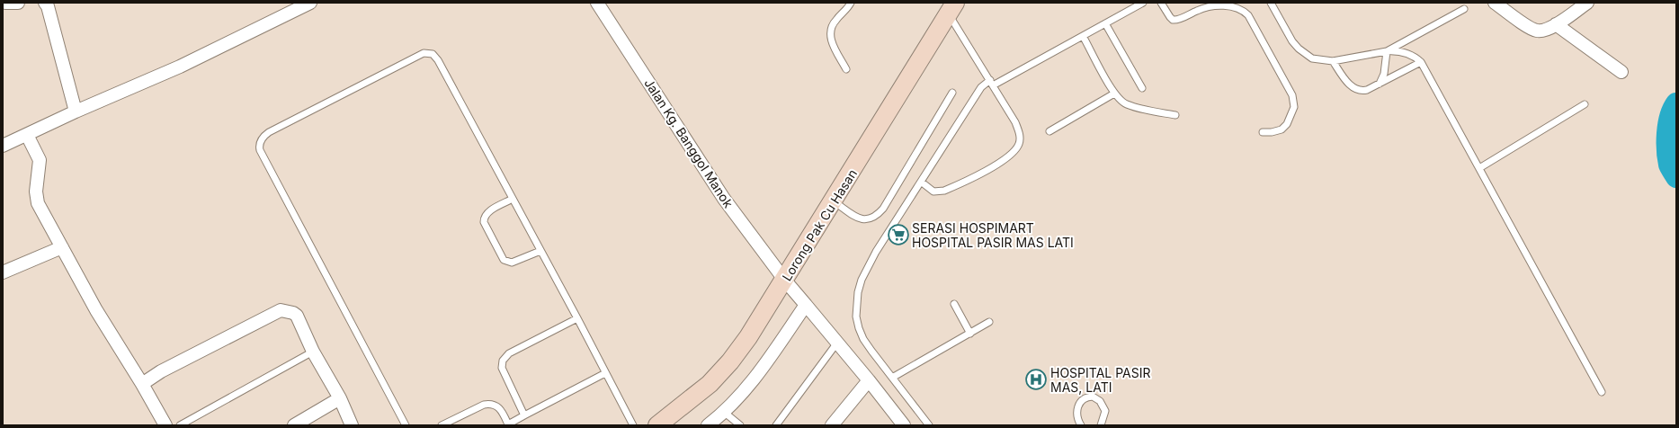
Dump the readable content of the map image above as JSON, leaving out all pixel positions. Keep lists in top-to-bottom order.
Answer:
{
  "streets": {
    "street": ["Jalan Kg. Banggol Manok", "Lorong Pak Cu Hasan"]
  },
  "crossings": [
    ["Jalan Kg. Banggol Manok", "Lorong Pak Cu Hasan"]
  ],
  "places": {
    "supermarket": ["SERASI HOSPIMART HOSPITAL PASIR MAS LATI"],
    "hospital": ["HOSPITAL PASIR MAS, LATI"]
  }
}
